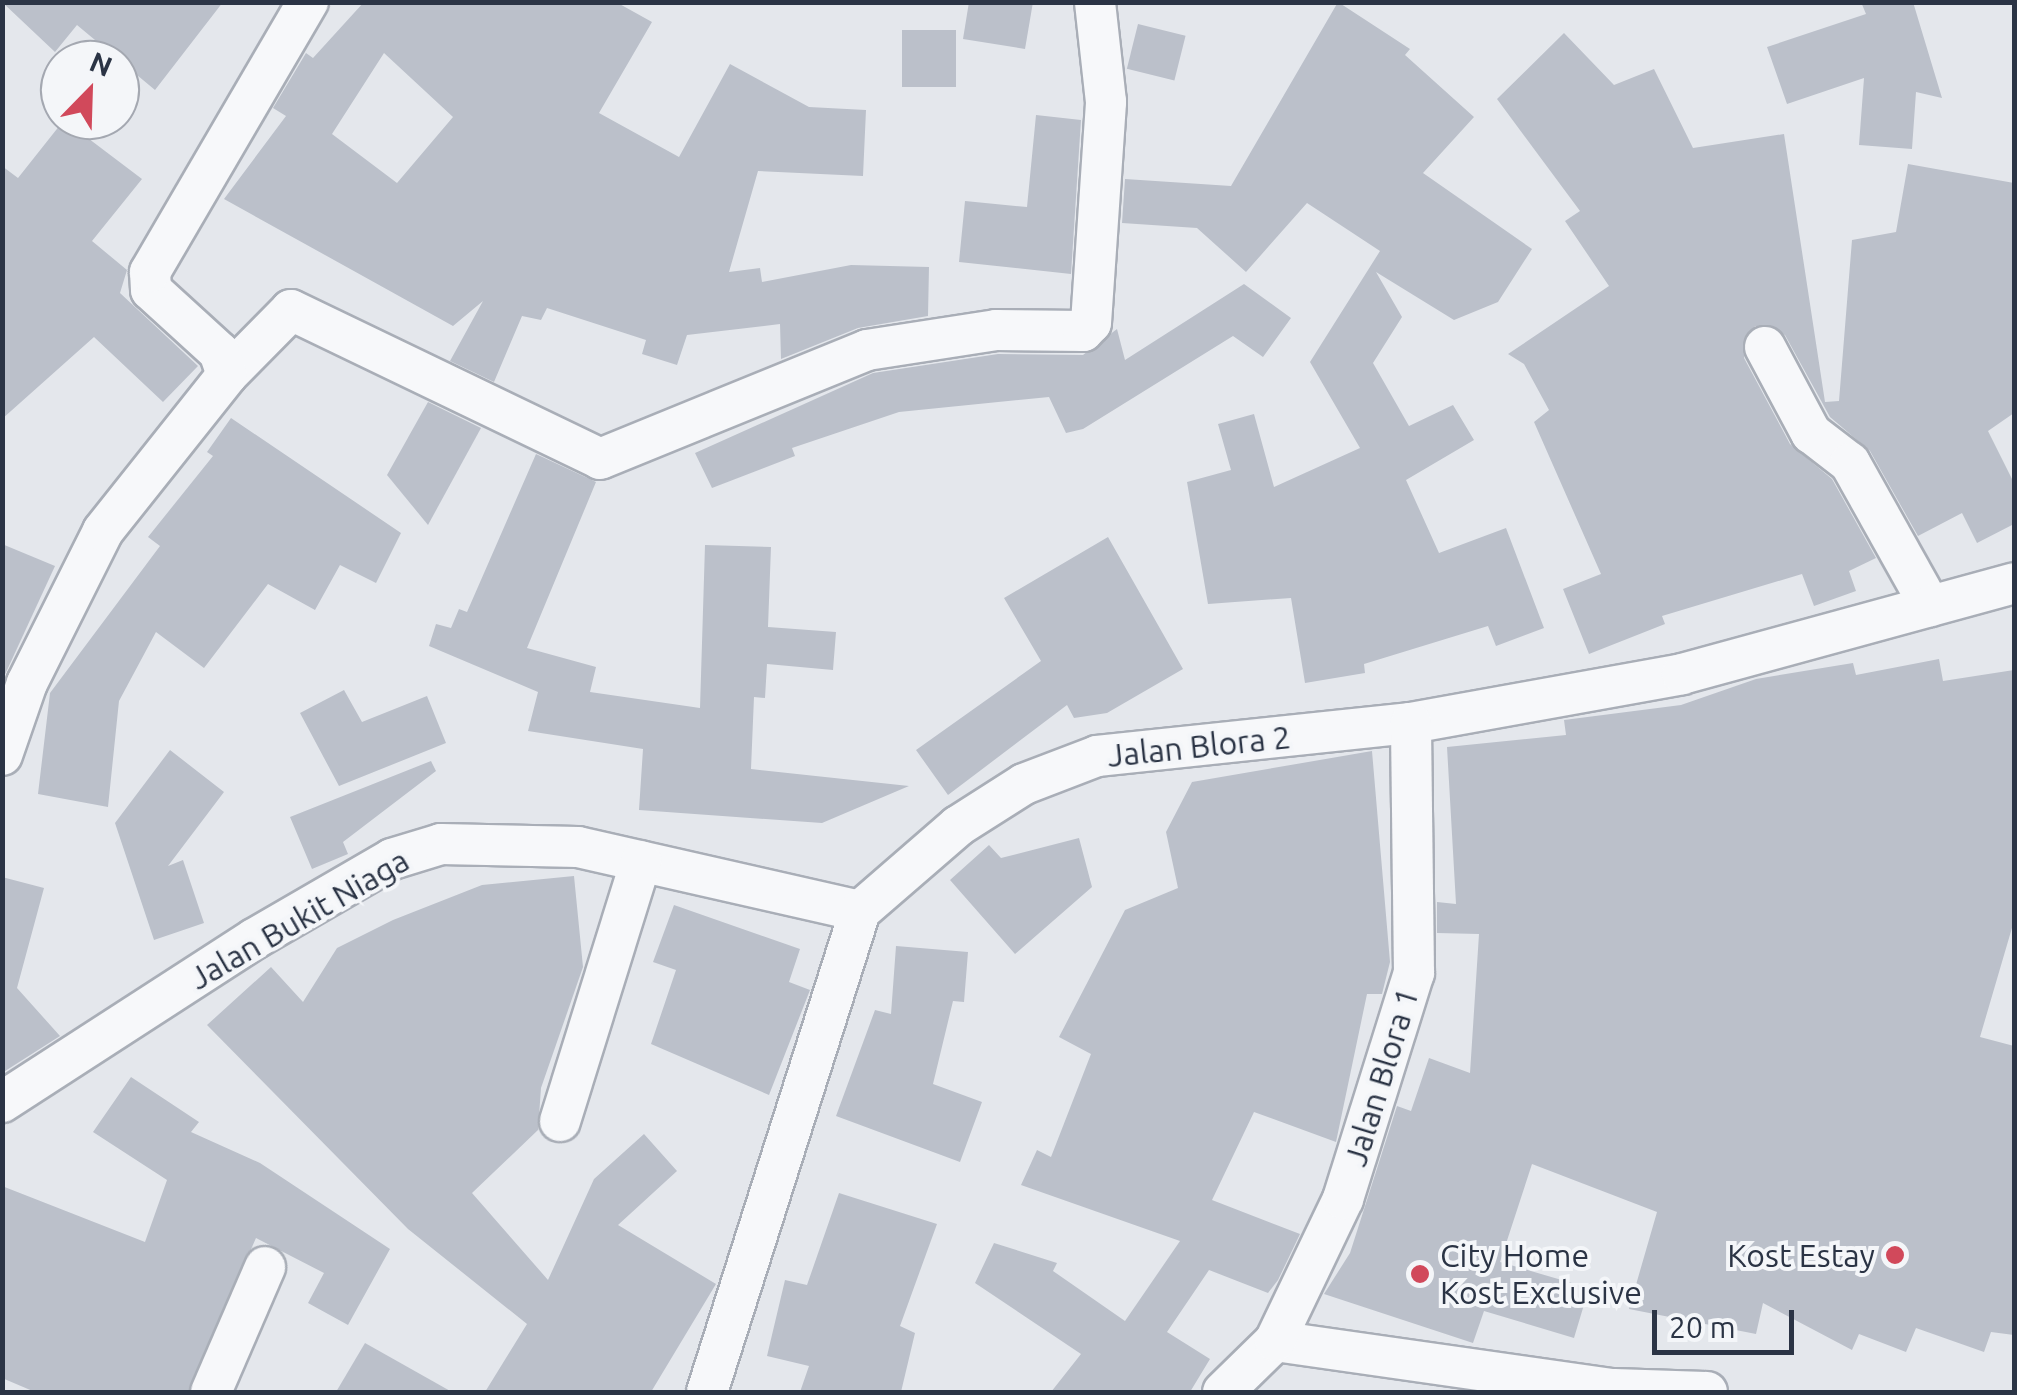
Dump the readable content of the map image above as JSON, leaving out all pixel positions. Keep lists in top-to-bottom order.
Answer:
{
  "streets": {
    "street": ["Jalan Blora 2", "Jalan Bukit Niaga", "Jalan Blora 1"]
  },
  "crossings": [
    ["Jalan Blora 2", "Jalan Bukit Niaga"],
    ["Jalan Blora 2", "Jalan Blora 1"]
  ],
  "places": ["Kost Estay", "City Home Kost Exclusive"],
  "scale_bar": "20 m",
  "north": "top right"
}
